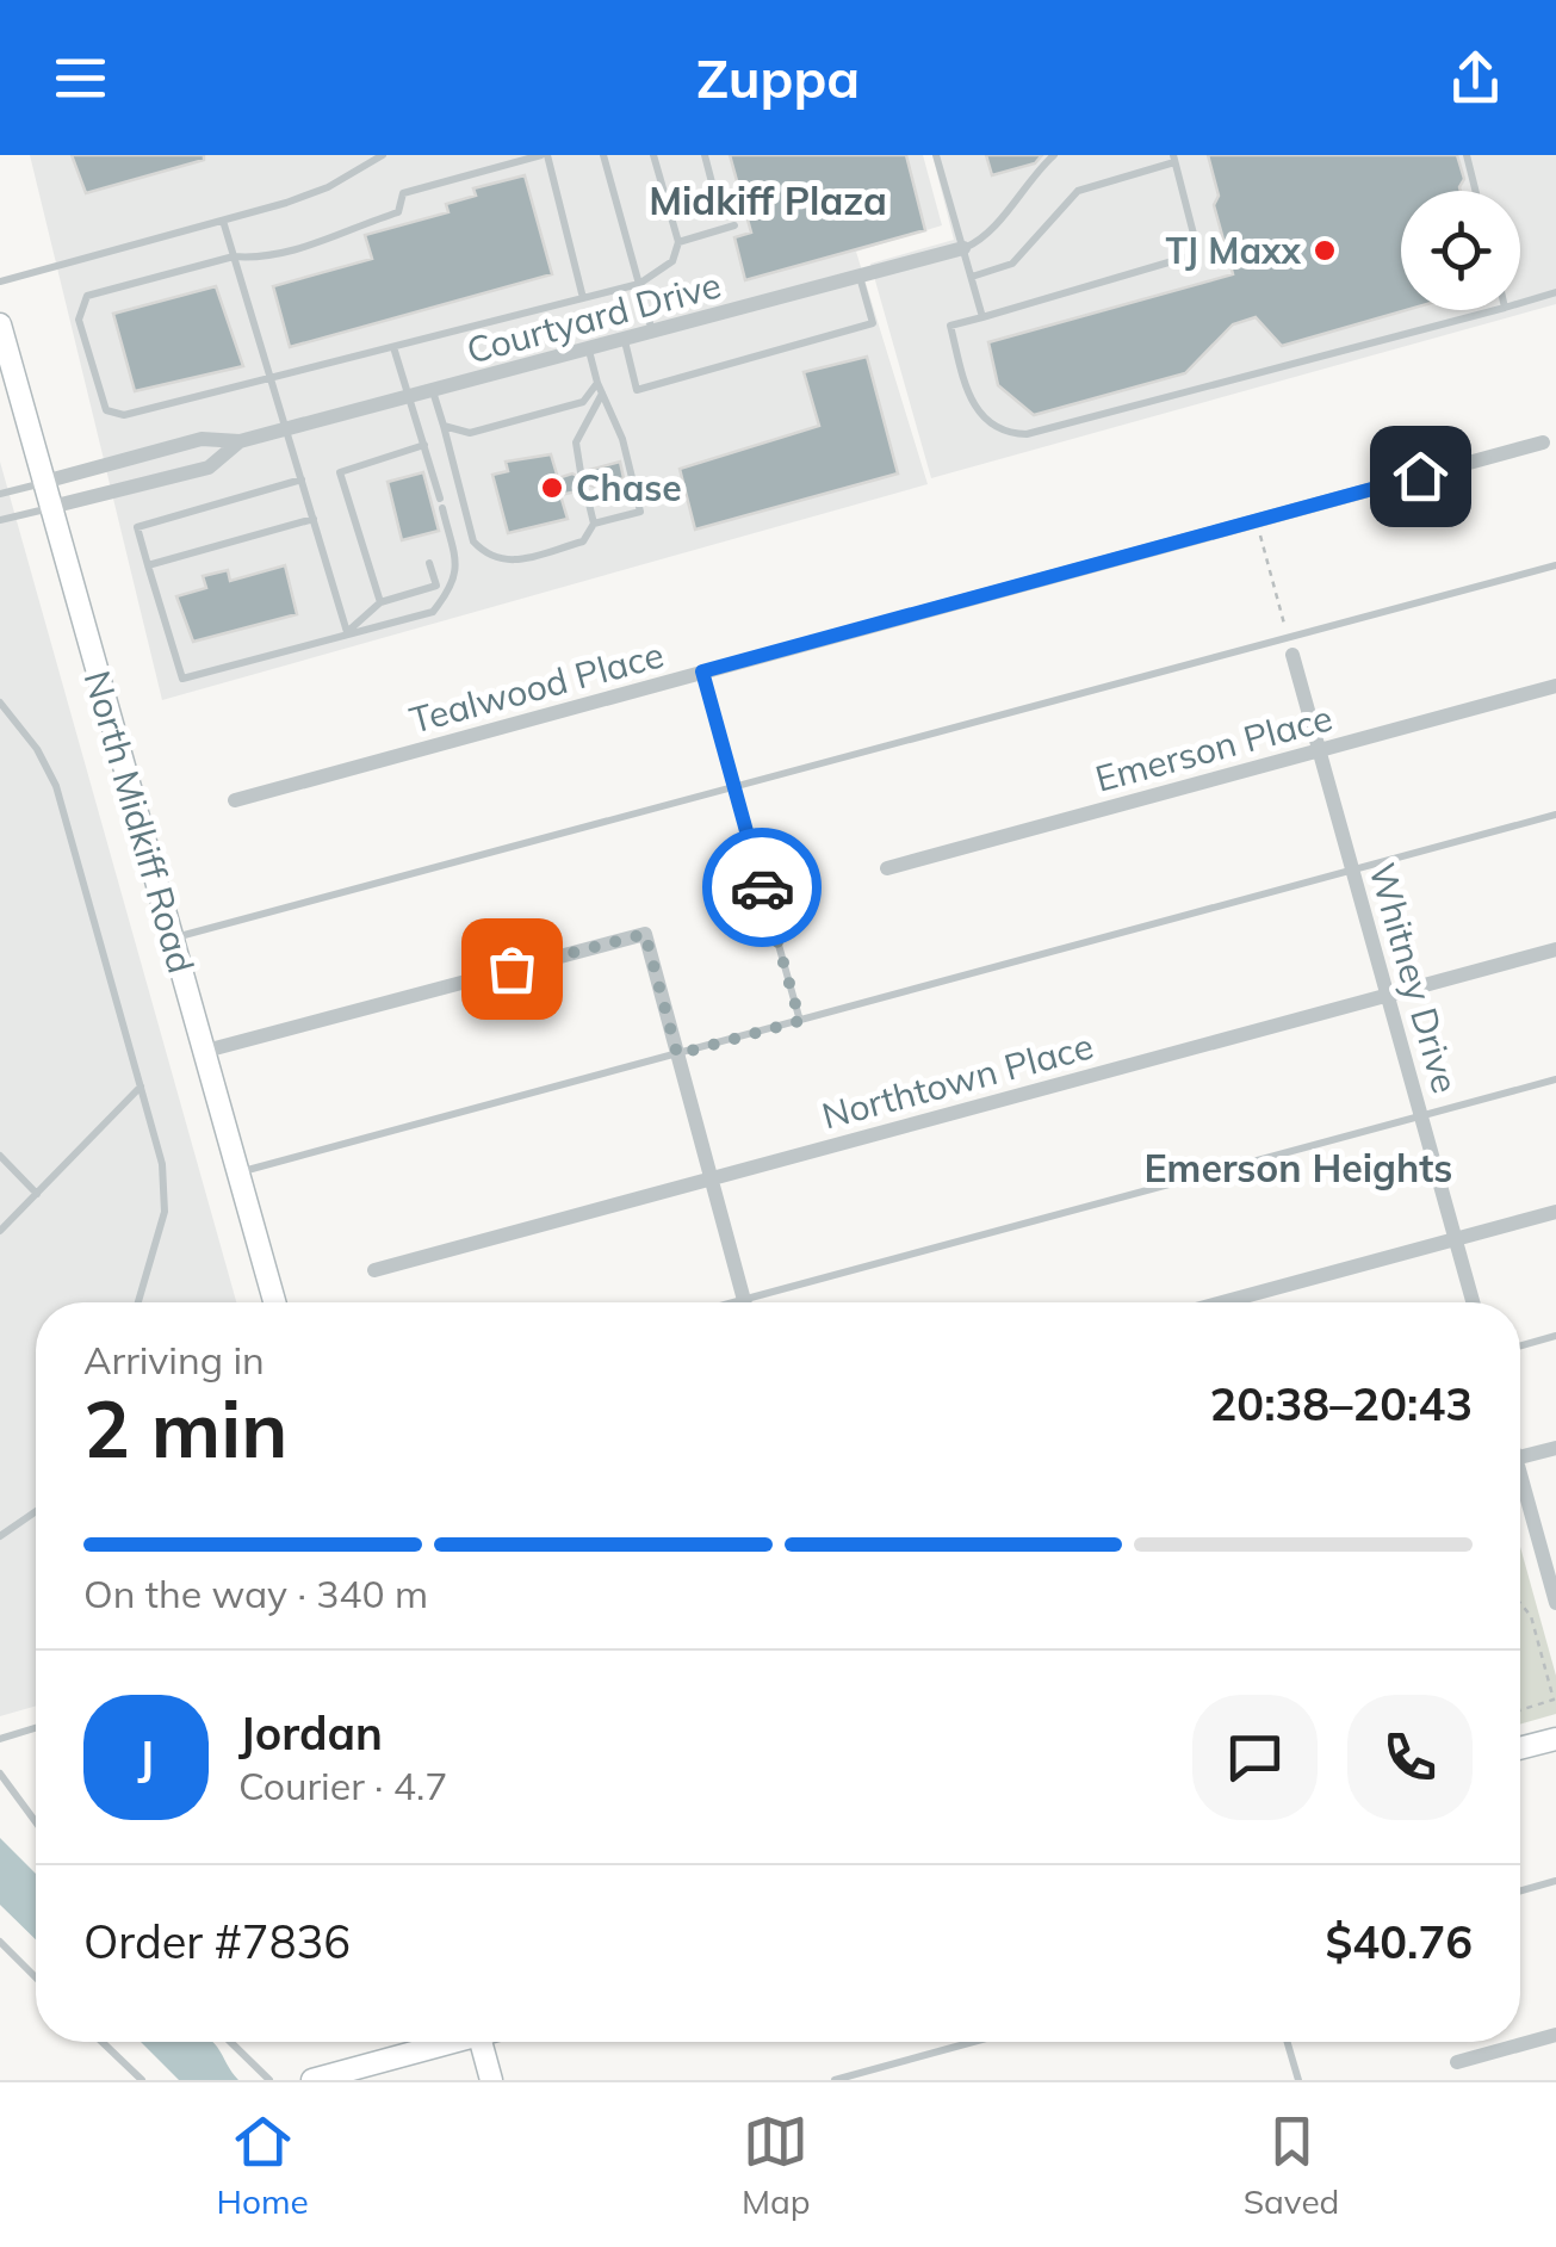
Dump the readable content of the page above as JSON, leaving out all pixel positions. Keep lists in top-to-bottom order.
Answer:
{
  "streets": {
    "main road": ["North Midkiff Road"],
    "street": [
      "Courtyard Drive",
      "Tealwood Place",
      "Emerson Place",
      "Whitney Drive",
      "Northtown Place"
    ]
  },
  "crossings": [
    ["Courtyard Drive", "North Midkiff Road"],
    ["Emerson Place", "Whitney Drive"],
    ["Whitney Drive", "Northtown Place"]
  ],
  "districts": ["Midkiff Plaza", "Emerson Heights"],
  "places": ["TJ Maxx", "Chase"],
  "page": {
    "header": "Zuppa",
    "heading": ["2 min", "Arriving in", "20:38–20:43"],
    "panel": [
      "Jordan",
      "Courier · 4.7",
      "Order #7836",
      "$40.76"
    ],
    "bar": "On the way · 340 m",
    "round": "J",
    "tabs": ["Home", "Map", "Saved"]
  }
}
